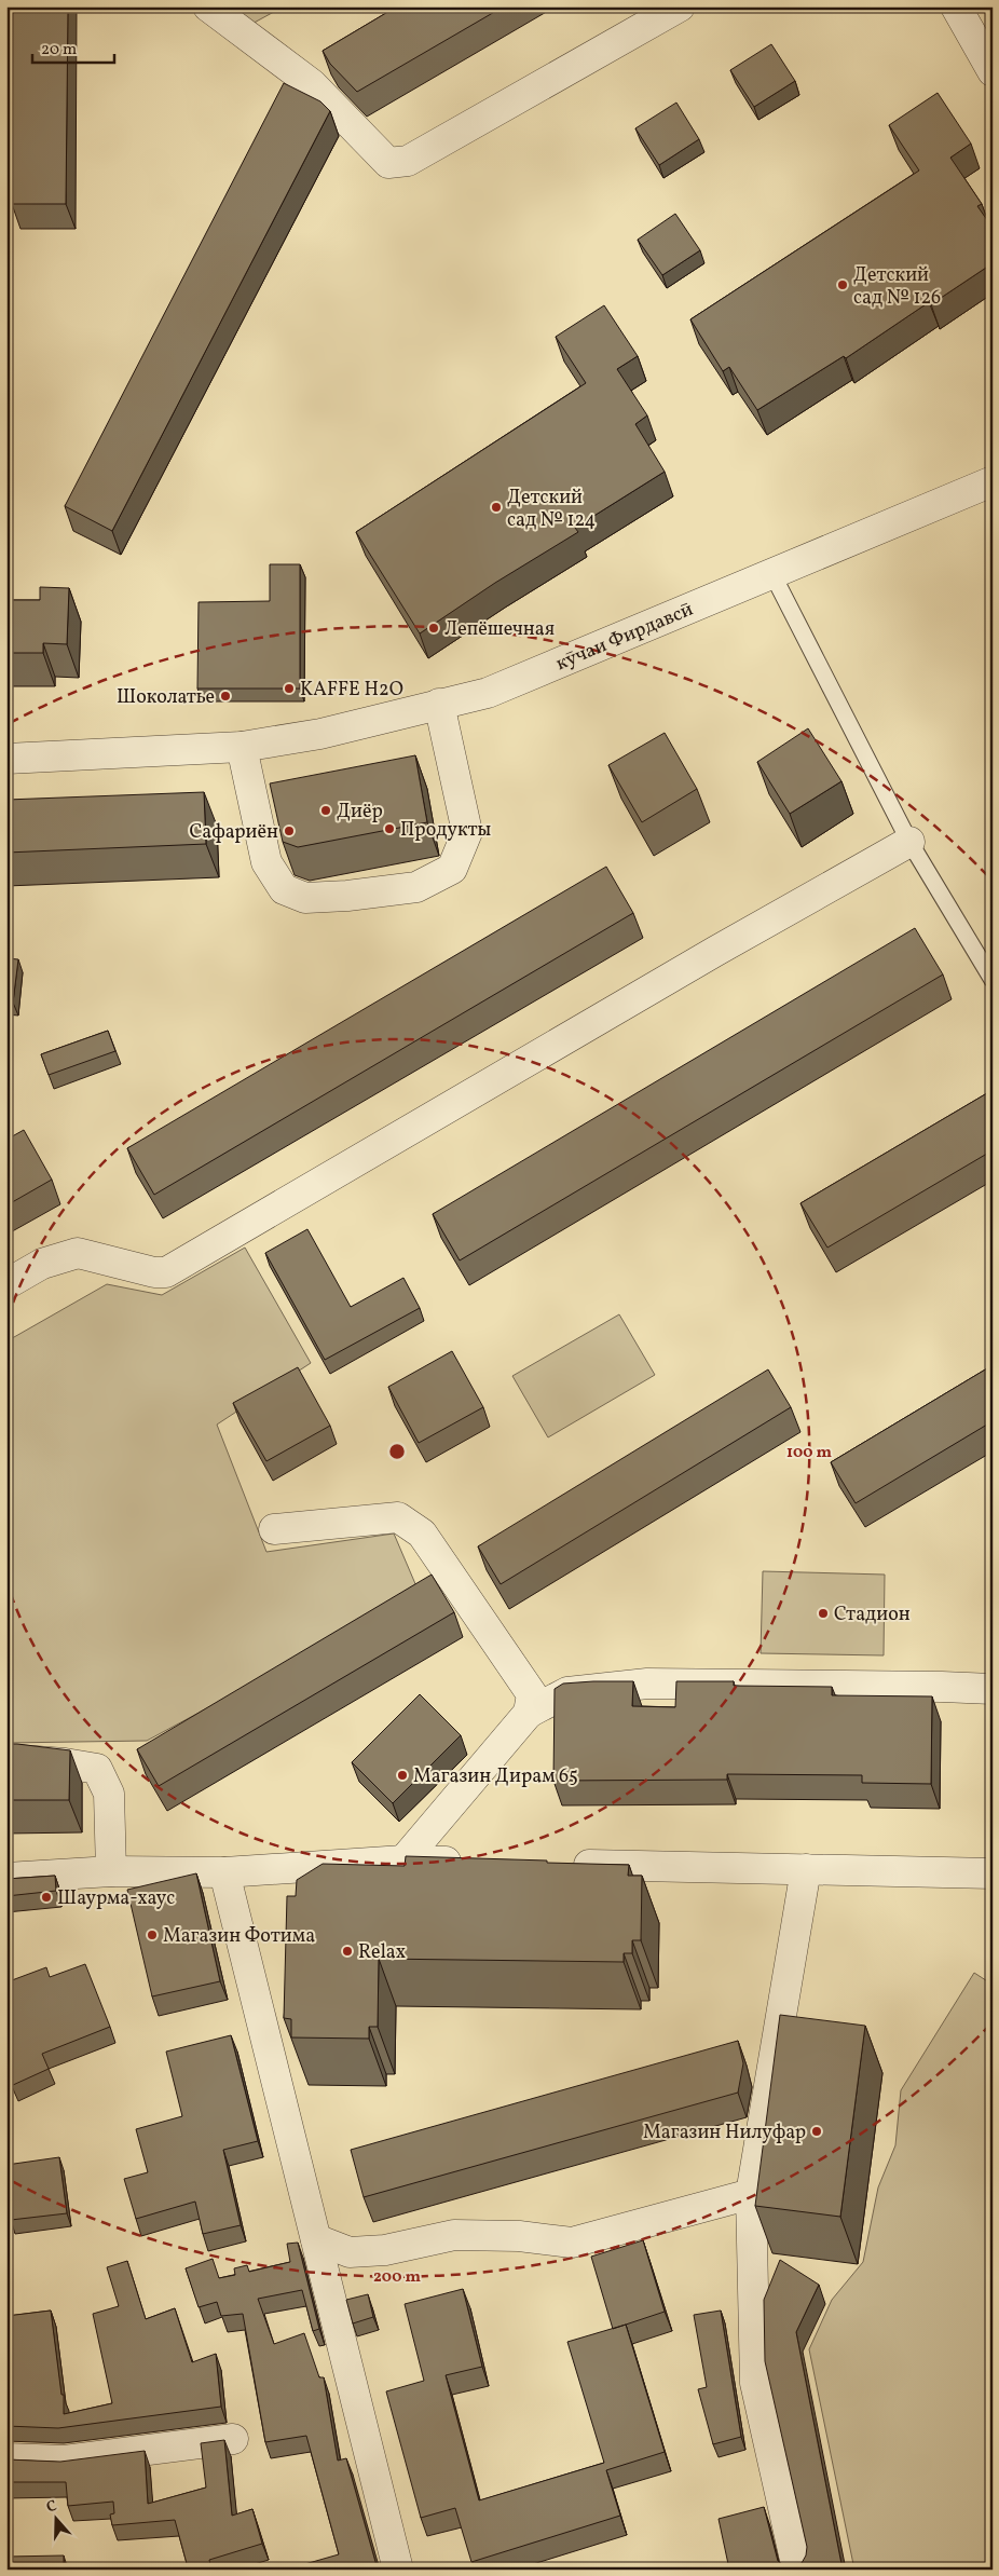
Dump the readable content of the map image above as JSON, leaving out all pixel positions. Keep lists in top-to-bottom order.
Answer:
{
  "streets": {
    "street": ["кӯчаи Фирдавсӣ"]
  },
  "places": [
    "Детский сад № 126",
    "Детский сад № 124",
    "Лепёшечная",
    "KAFFE H2O",
    "Шоколатье",
    "Диëр",
    "Продукты",
    "Сафариëн",
    "Стадион",
    "Магазин Дирам 65",
    "Шаурма-хаус",
    "Магазин Фотима",
    "Relax",
    "Магазин Нилуфар"
  ],
  "scale_bar": "20 m",
  "north": "top",
  "rings": ["100 m", "200 m"]
}
